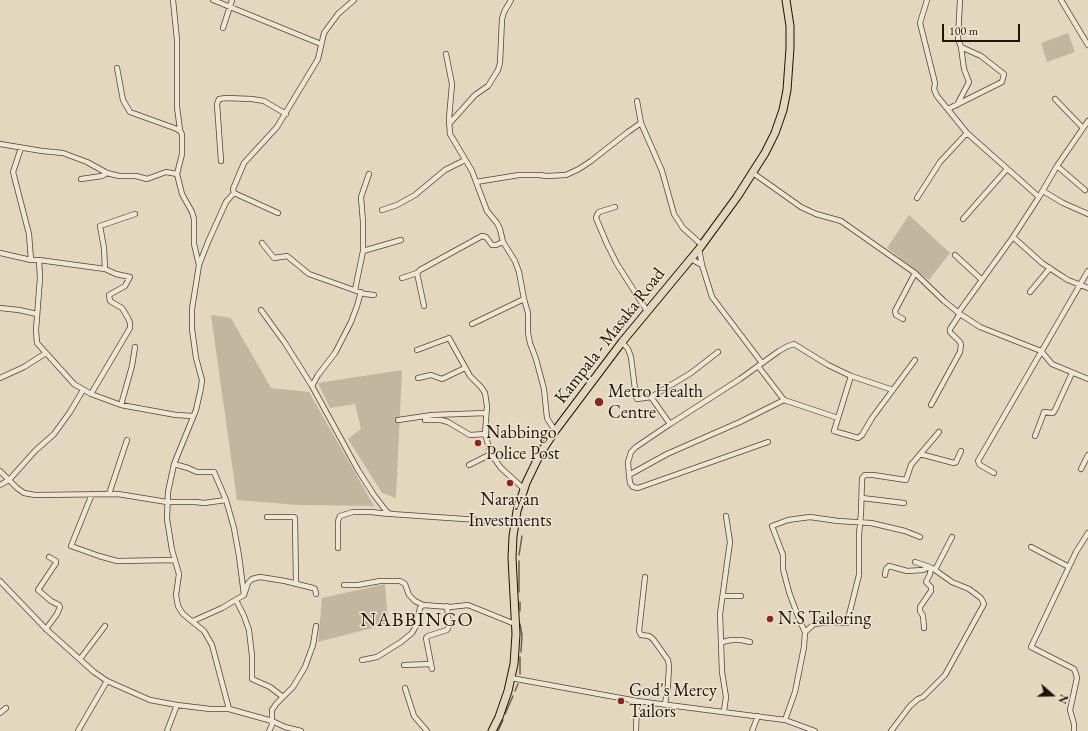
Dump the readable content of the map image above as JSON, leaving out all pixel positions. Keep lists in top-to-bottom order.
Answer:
{
  "streets": {
    "main road": ["Kampala - Masaka Road"]
  },
  "districts": ["NABBINGO"],
  "places": [
    "Metro Health Centre",
    "Nabbingo Police Post",
    "Narayan Investments",
    "N.S Tailoring",
    "God's Mercy Tailors"
  ],
  "scale_bar": "100 m",
  "north": "right"
}
